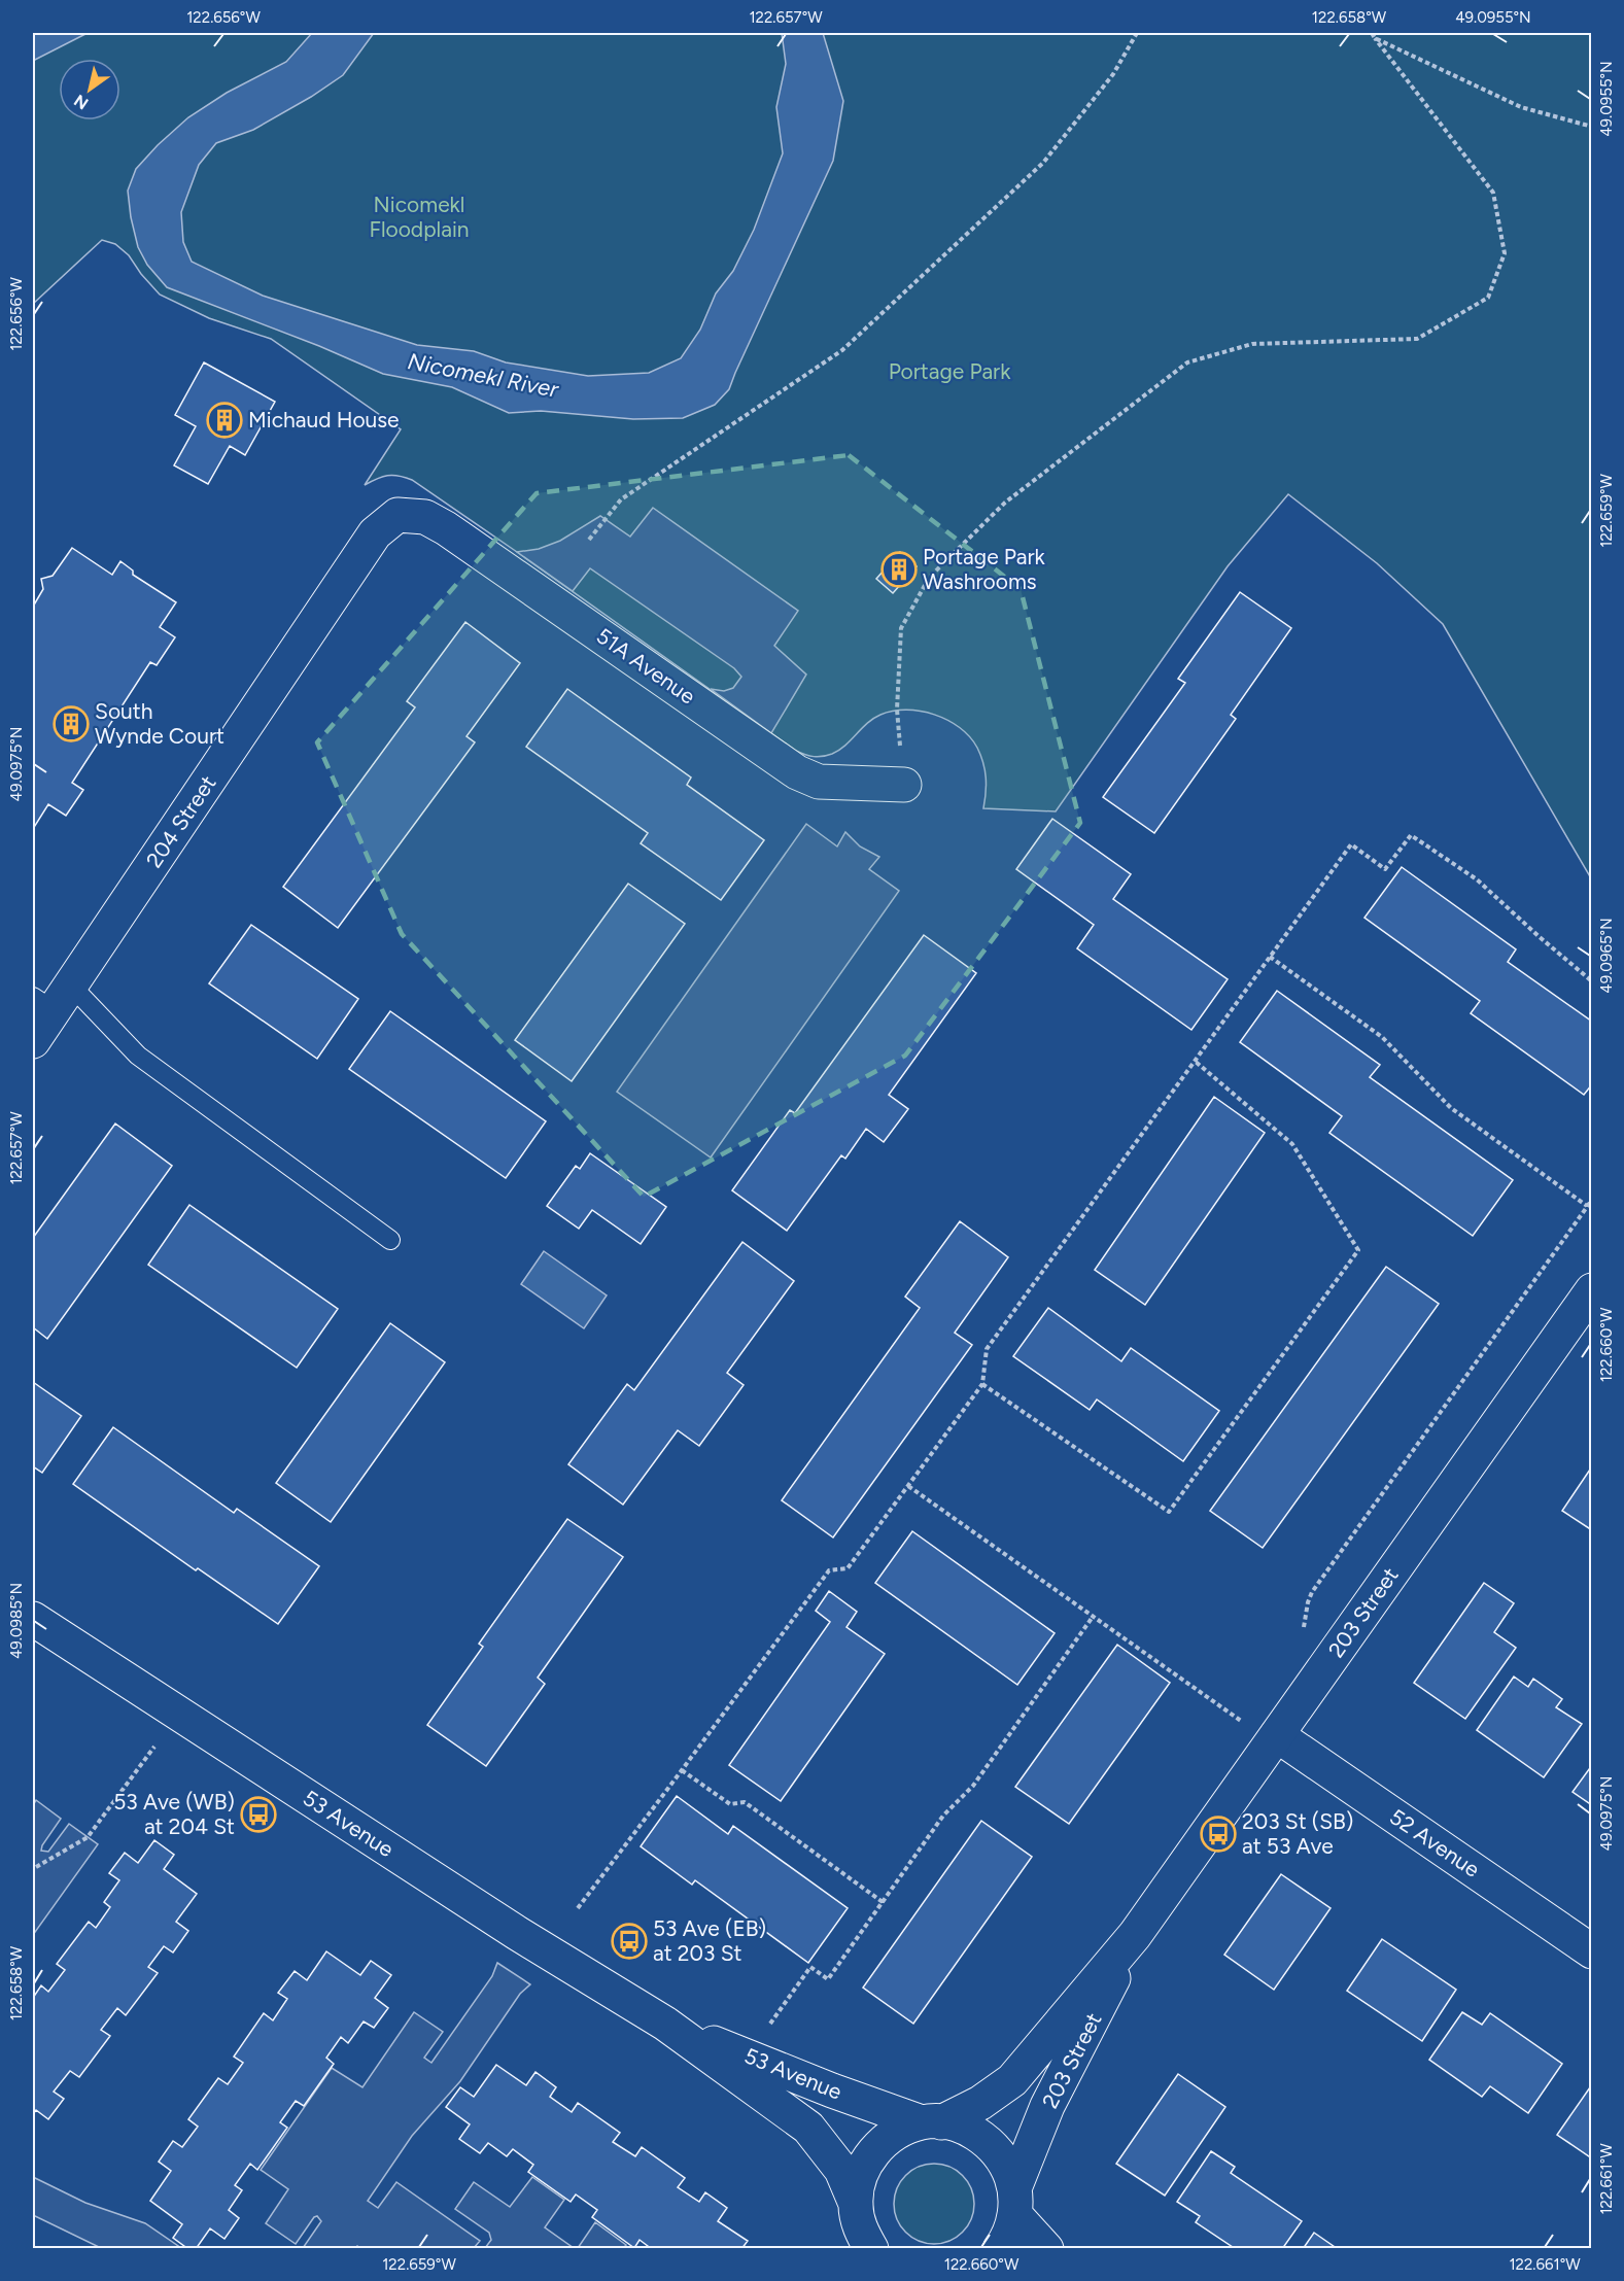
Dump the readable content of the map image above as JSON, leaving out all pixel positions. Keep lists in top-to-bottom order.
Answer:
{
  "streets": {
    "street": [
      "51A Avenue",
      "204 Street",
      "203 Street",
      "53 Avenue",
      "52 Avenue"
    ]
  },
  "crossings": [
    ["51A Avenue", "204 Street"],
    ["203 Street", "53 Avenue"],
    ["203 Street", "52 Avenue"]
  ],
  "water": ["Nicomekl River"],
  "parks": ["Nicomekl Floodplain", "Portage Park"],
  "places": {
    "building": ["Michaud House", "Portage Park Washrooms", "South Wynde Court"],
    "bus stop": ["53 Ave (WB) at 204 St", "203 St (SB) at 53 Ave", "53 Ave (EB) at 203 St"]
  },
  "north": "bottom left",
  "coordinates": [
    "122.656°W",
    "122.657°W",
    "122.658°W",
    "49.0955°N",
    "122.659°W",
    "49.0975°N",
    "49.0965°N",
    "122.660°W",
    "49.0985°N",
    "122.661°W"
  ]
}
